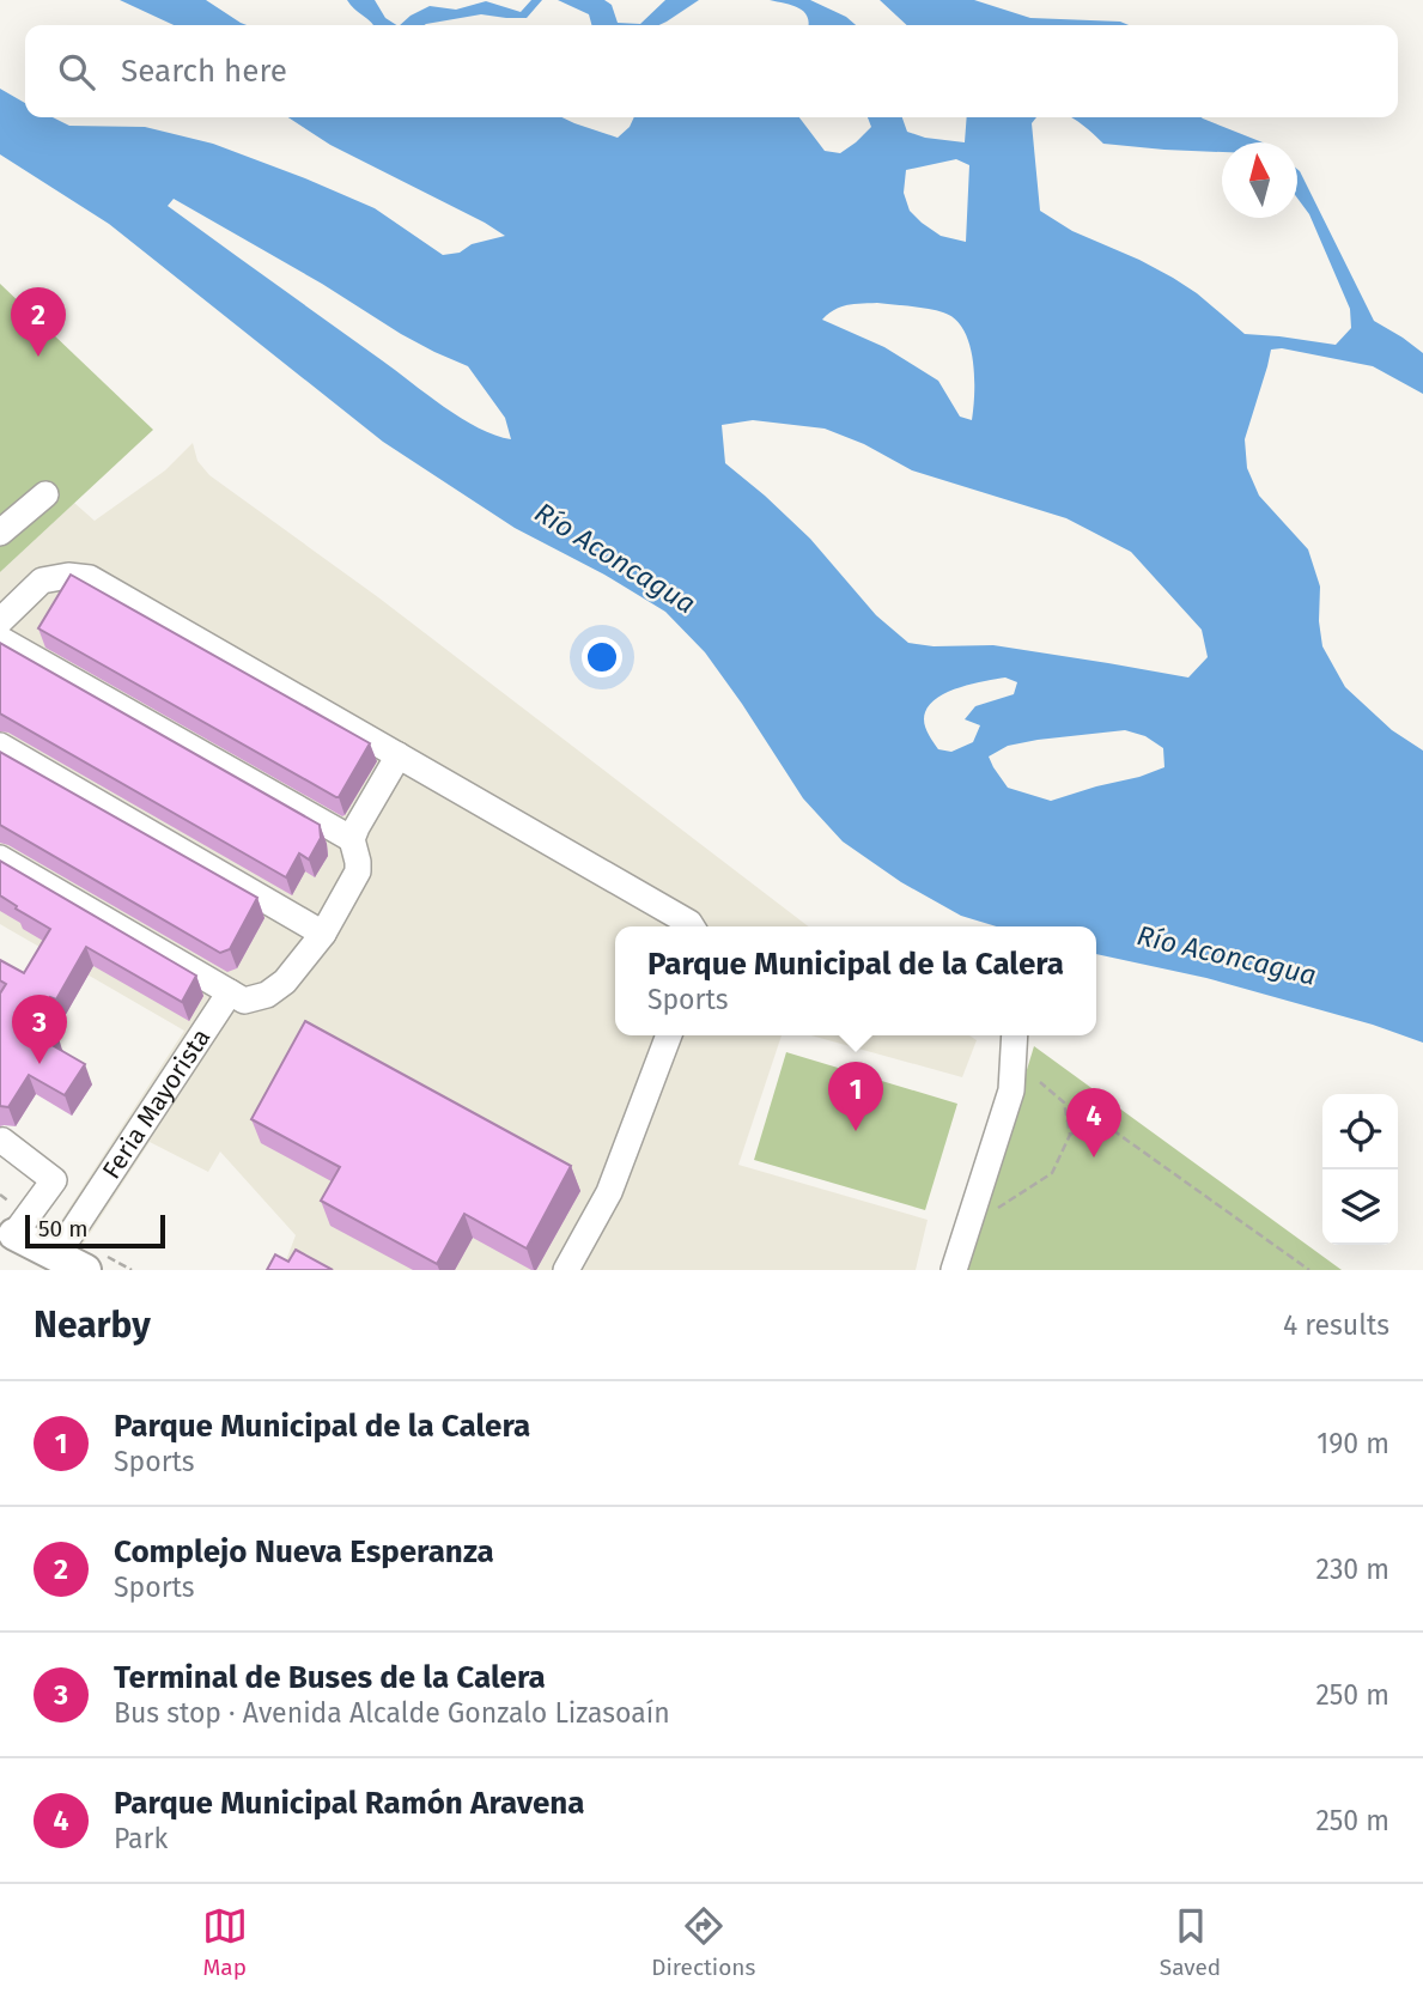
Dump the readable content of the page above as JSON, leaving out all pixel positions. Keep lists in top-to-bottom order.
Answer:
{
  "streets": {
    "street": ["Feria Mayorista"]
  },
  "water": ["Río Aconcagua"],
  "scale_bar": "50 m",
  "north": "top",
  "page": {
    "search": "Search here",
    "pins": [
      "2",
      "3",
      "1",
      "4"
    ],
    "popup": ["Parque Municipal de la Calera", "Sports"],
    "scale": "50 m",
    "heading": ["Nearby", "4 results"],
    "list": [
      {
        "mark": "1",
        "name": "Parque Municipal de la Calera",
        "note": "Sports",
        "value": "190 m"
      },
      {
        "mark": "2",
        "name": "Complejo Nueva Esperanza",
        "note": "Sports",
        "value": "230 m"
      },
      {
        "mark": "3",
        "name": "Terminal de Buses de la Calera",
        "note": "Bus stop · Avenida Alcalde Gonzalo Lizasoaín",
        "value": "250 m"
      },
      {
        "mark": "4",
        "name": "Parque Municipal Ramón Aravena",
        "note": "Park",
        "value": "250 m"
      }
    ],
    "nav": ["Map", "Directions", "Saved"]
  }
}
